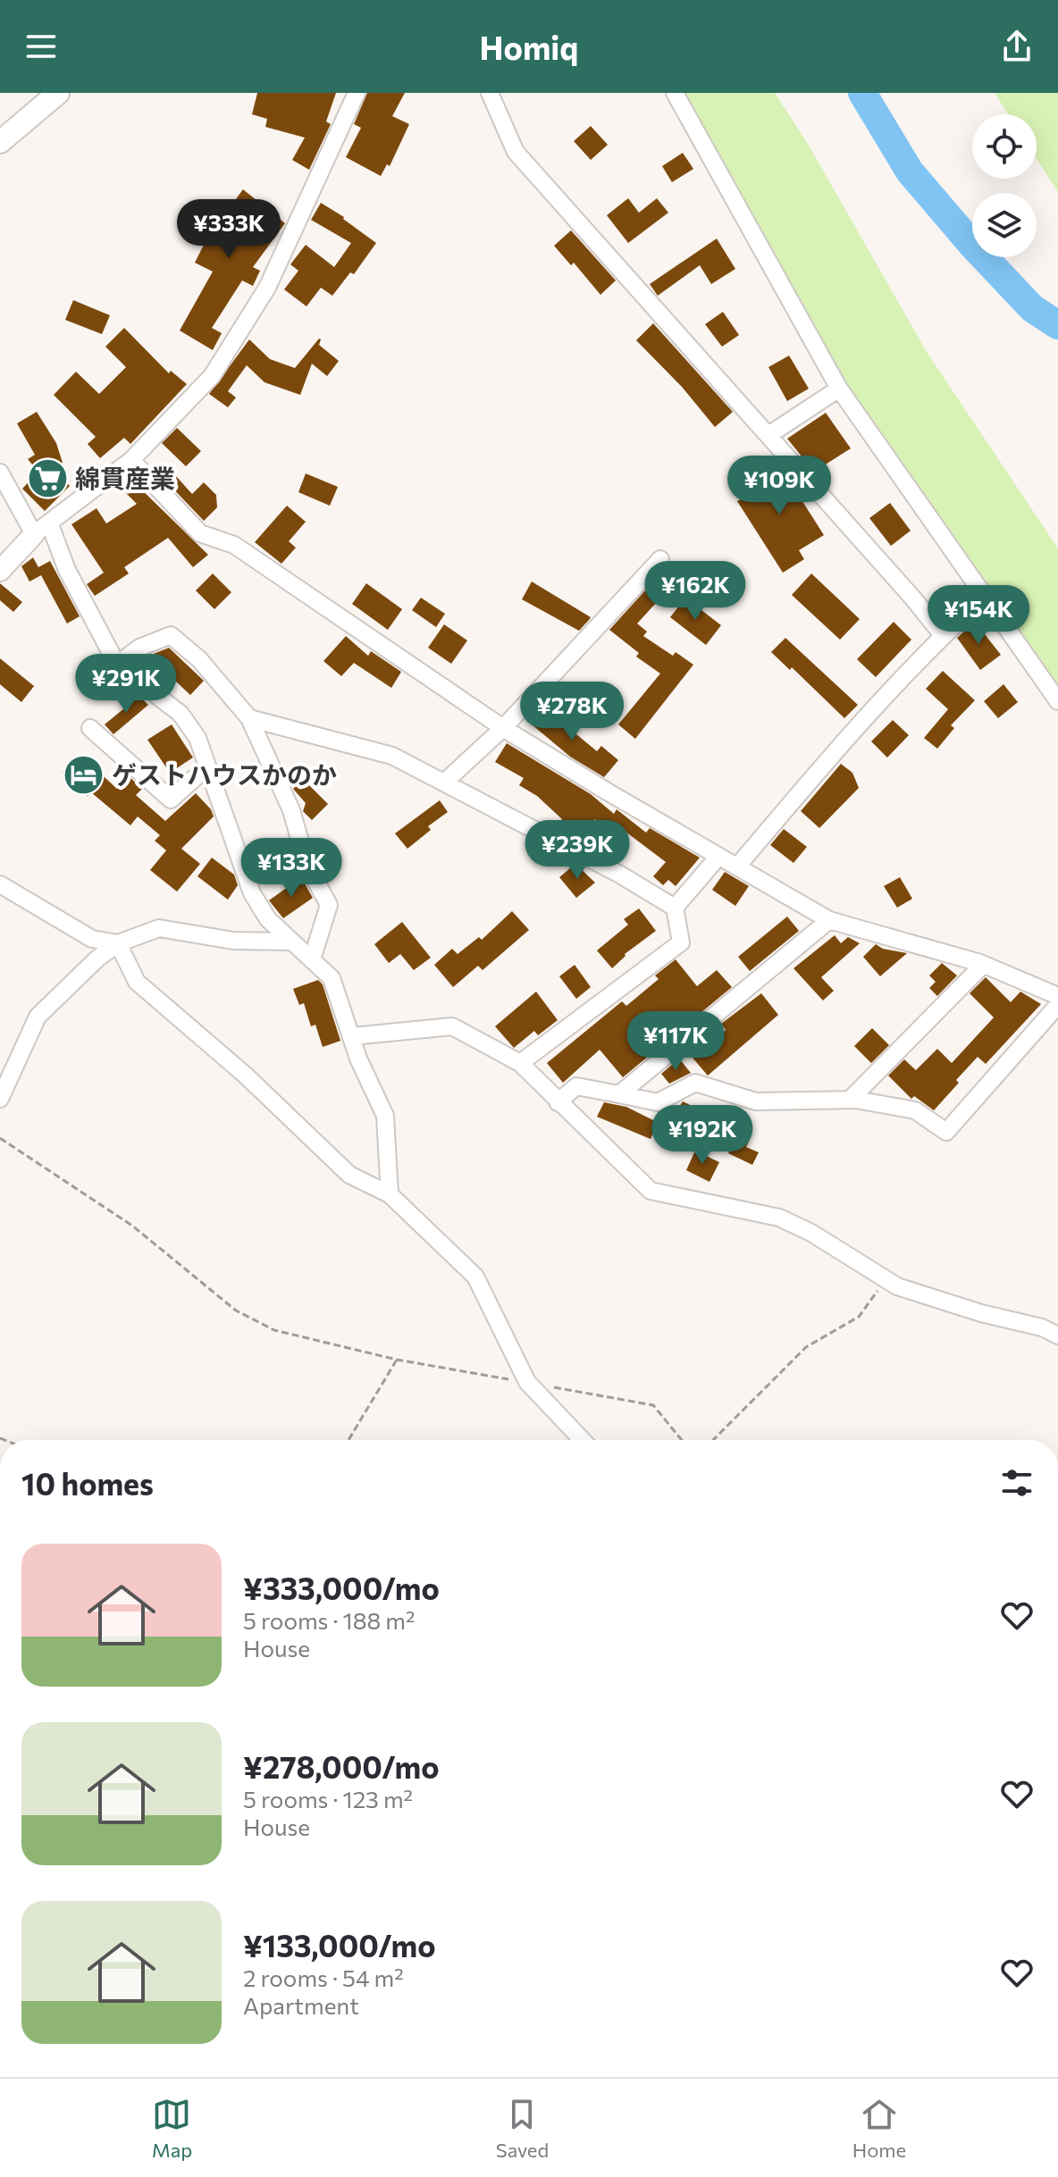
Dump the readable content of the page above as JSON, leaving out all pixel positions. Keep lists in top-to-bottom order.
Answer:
{
  "places": {
    "supermarket": ["綿貫産業"],
    "hotel": ["ゲストハウスかのか"]
  },
  "page": {
    "header": "Homiq",
    "price": [
      "¥333K",
      "¥109K",
      "¥162K",
      "¥154K",
      "¥291K",
      "¥278K",
      "¥239K",
      "¥133K",
      "¥117K",
      "¥192K"
    ],
    "heading": "10 homes",
    "list": [
      {
        "name": "¥333,000/mo",
        "note": "5 rooms · 188 m² · House"
      },
      {
        "name": "¥278,000/mo",
        "note": "5 rooms · 123 m² · House"
      },
      {
        "name": "¥133,000/mo",
        "note": "2 rooms · 54 m² · Apartment"
      }
    ],
    "tabs": ["Map", "Saved", "Home"]
  }
}
